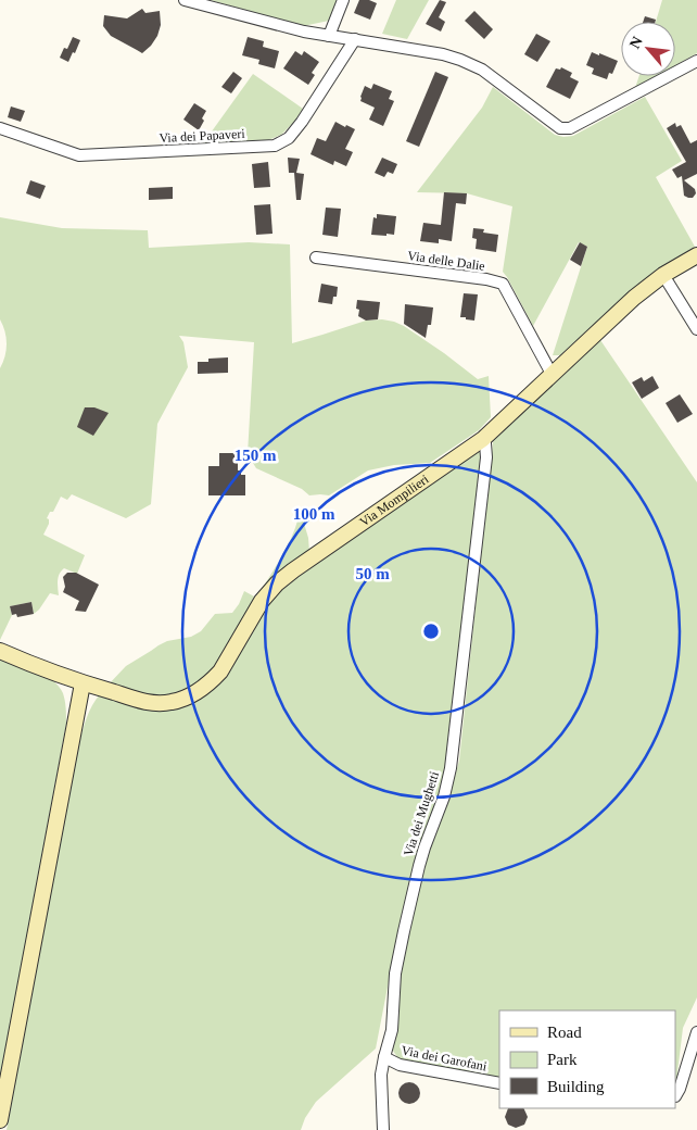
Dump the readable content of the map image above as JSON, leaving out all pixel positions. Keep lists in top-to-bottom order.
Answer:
{
  "streets": {
    "street": [
      "Via dei Papaveri",
      "Via delle Dalie",
      "Via Mompilieri",
      "Via dei Mughetti",
      "Via dei Garofani"
    ]
  },
  "crossings": [
    ["Via delle Dalie", "Via Mompilieri"],
    ["Via Mompilieri", "Via dei Mughetti"],
    ["Via dei Mughetti", "Via dei Garofani"]
  ],
  "legend": ["Road", "Park", "Building"],
  "north": "top left",
  "rings": ["150 m", "100 m", "50 m"]
}
